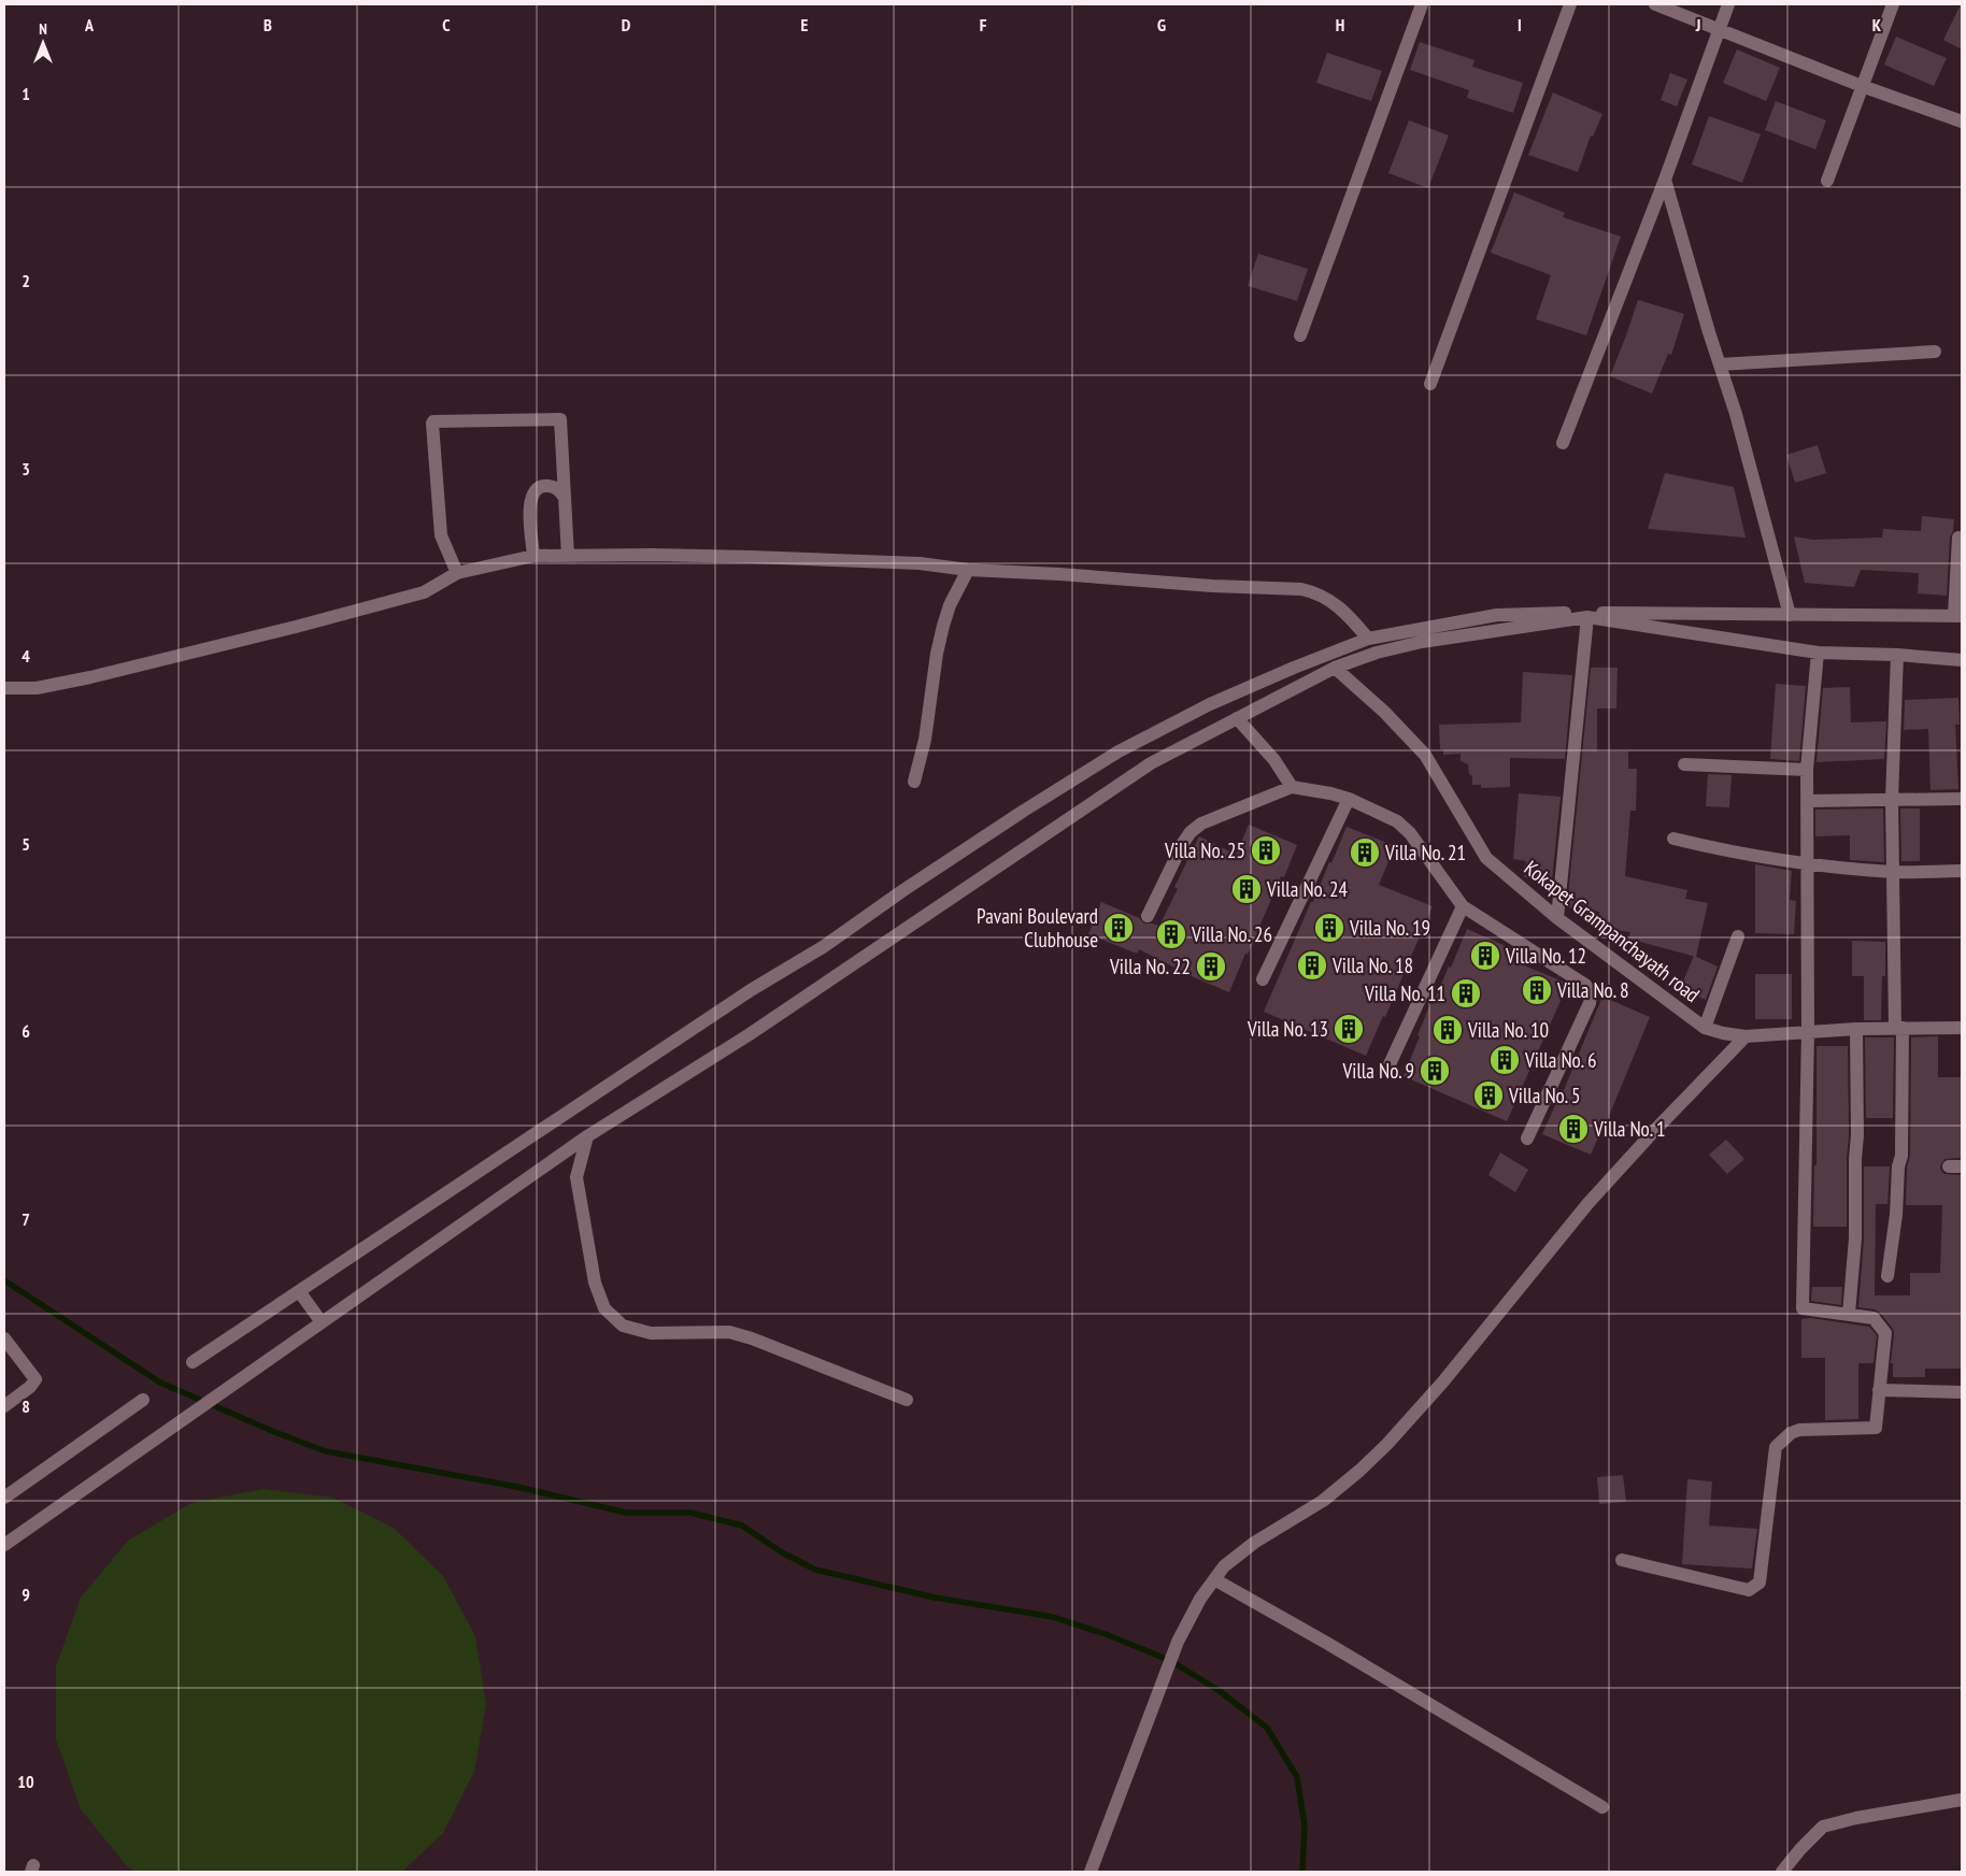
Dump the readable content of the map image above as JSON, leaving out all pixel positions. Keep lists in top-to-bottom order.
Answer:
{
  "streets": {
    "street": ["Kokapet Grampanchayath road"]
  },
  "places": {
    "building": [
      "Villa No. 25",
      "Villa No. 21",
      "Villa No. 24",
      "Pavani Boulevard Clubhouse",
      "Villa No. 19",
      "Villa No. 26",
      "Villa No. 12",
      "Villa No. 18",
      "Villa No. 22",
      "Villa No. 8",
      "Villa No. 11",
      "Villa No. 13",
      "Villa No. 10",
      "Villa No. 6",
      "Villa No. 9",
      "Villa No. 5",
      "Villa No. 1"
    ]
  },
  "north": "top",
  "grid": {
    "columns": [
      "A",
      "B",
      "C",
      "D",
      "E",
      "F",
      "G",
      "H",
      "I",
      "J",
      "K"
    ],
    "rows": [
      "1",
      "2",
      "3",
      "4",
      "5",
      "6",
      "7",
      "8",
      "9",
      "10"
    ]
  }
}
